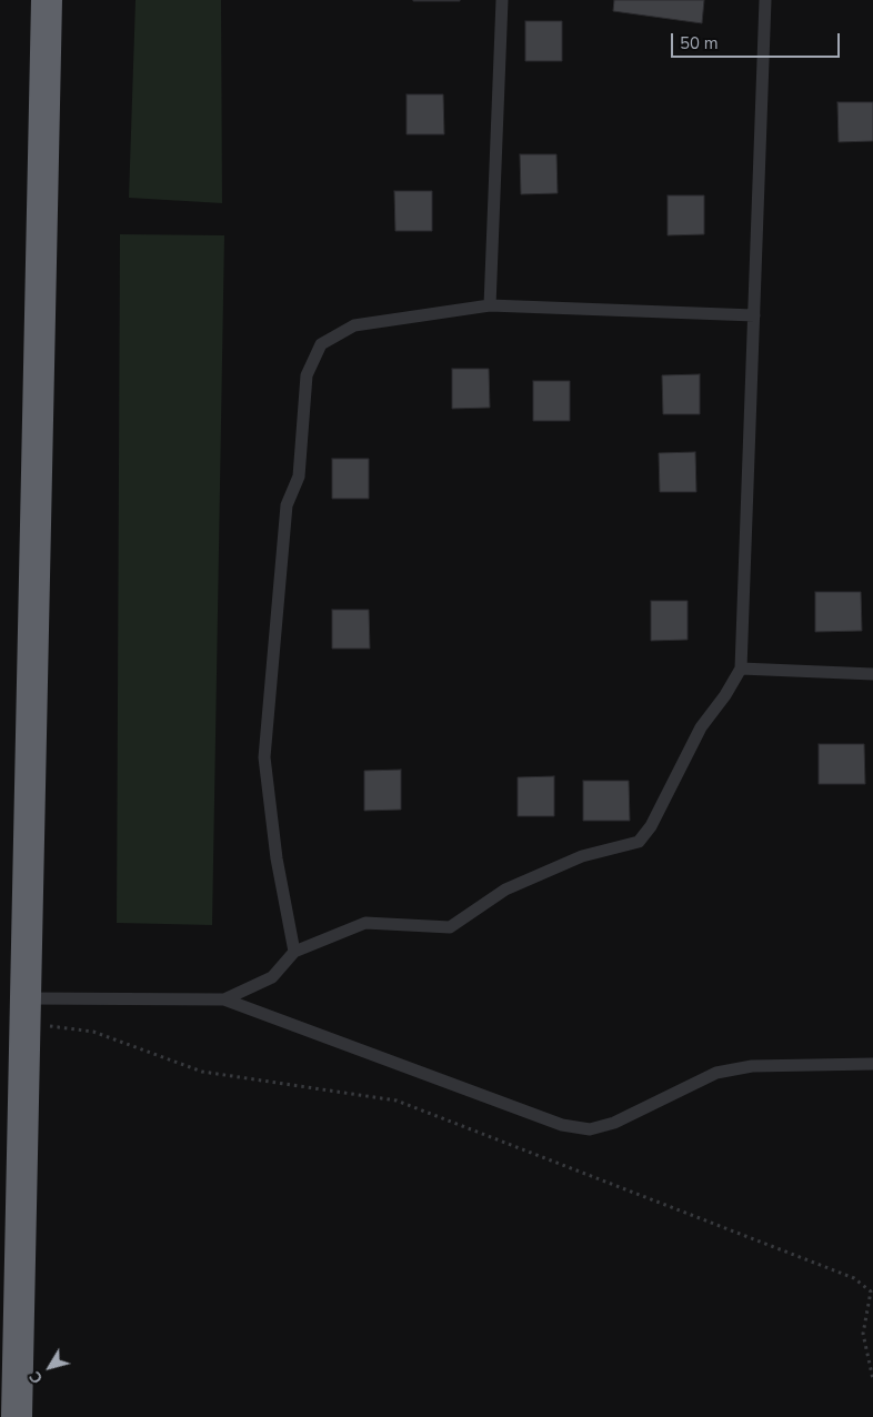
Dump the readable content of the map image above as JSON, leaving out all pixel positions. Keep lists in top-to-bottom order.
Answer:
{
  "scale_bar": "50 m",
  "north": "bottom left"
}
